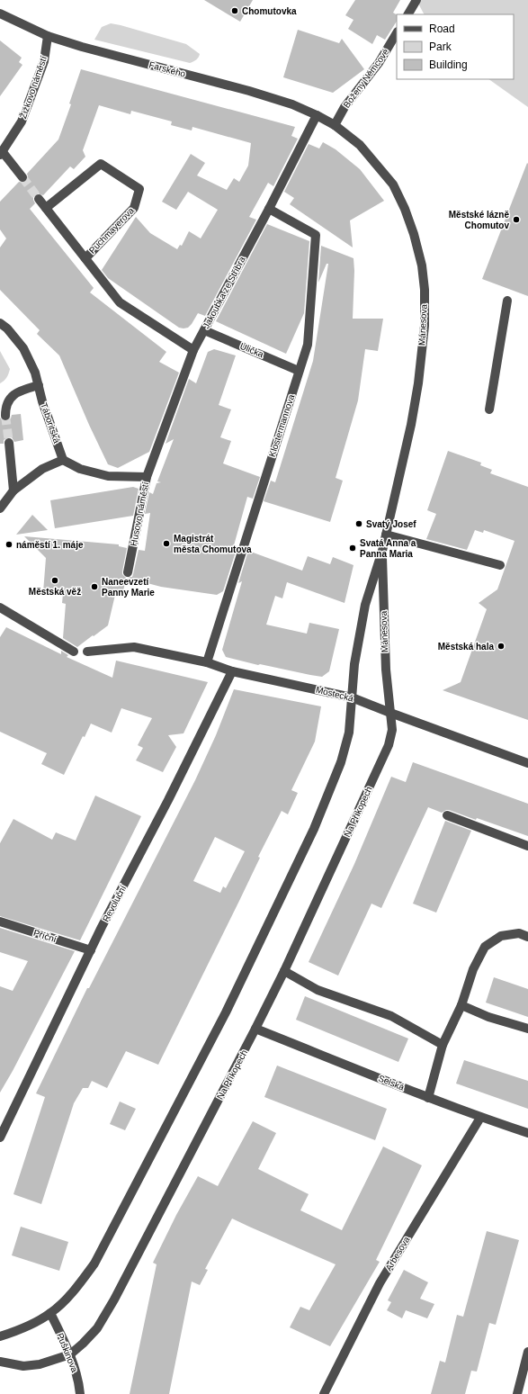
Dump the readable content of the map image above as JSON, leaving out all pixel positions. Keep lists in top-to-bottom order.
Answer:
{
  "streets": {
    "street": [
      "Farského",
      "Boženy Němcové",
      "Žižkovo náměstí",
      "Puchmayerova",
      "Jakoubka ze Stříbra",
      "Mánesova",
      "Ulička",
      "Táboritská",
      "Klostermannova",
      "Husovo náměstí",
      "Mostecká",
      "Na Příkopech",
      "Revoluční",
      "Příční",
      "Selská",
      "Arbesova",
      "Puškinova"
    ]
  },
  "crossings": [
    ["Farského", "Boženy Němcové"],
    ["Farského", "Žižkovo náměstí"],
    ["Farského", "Jakoubka ze Stříbra"],
    ["Farského", "Mánesova"],
    ["Boženy Němcové", "Mánesova"],
    ["Puchmayerova", "Jakoubka ze Stříbra"],
    ["Jakoubka ze Stříbra", "Ulička"],
    ["Jakoubka ze Stříbra", "Klostermannova"],
    ["Jakoubka ze Stříbra", "Husovo náměstí"],
    ["Mánesova", "Mostecká"],
    ["Mánesova", "Na Příkopech"],
    ["Ulička", "Klostermannova"],
    ["Táboritská", "Husovo náměstí"],
    ["Klostermannova", "Mostecká"],
    ["Mostecká", "Na Příkopech"],
    ["Mostecká", "Revoluční"],
    ["Na Příkopech", "Selská"],
    ["Na Příkopech", "Puškinova"],
    ["Revoluční", "Příční"],
    ["Selská", "Arbesova"]
  ],
  "places": [
    "Chomutovka",
    "Městské lázně Chomutov",
    "Svatý Josef",
    "Magistrát města Chomutova",
    "náměstí 1. máje",
    "Svatá Anna a Panna Maria",
    "Městská věž",
    "Naneevzetí Panny Marie",
    "Městská hala"
  ],
  "legend": ["Road", "Park", "Building"]
}
